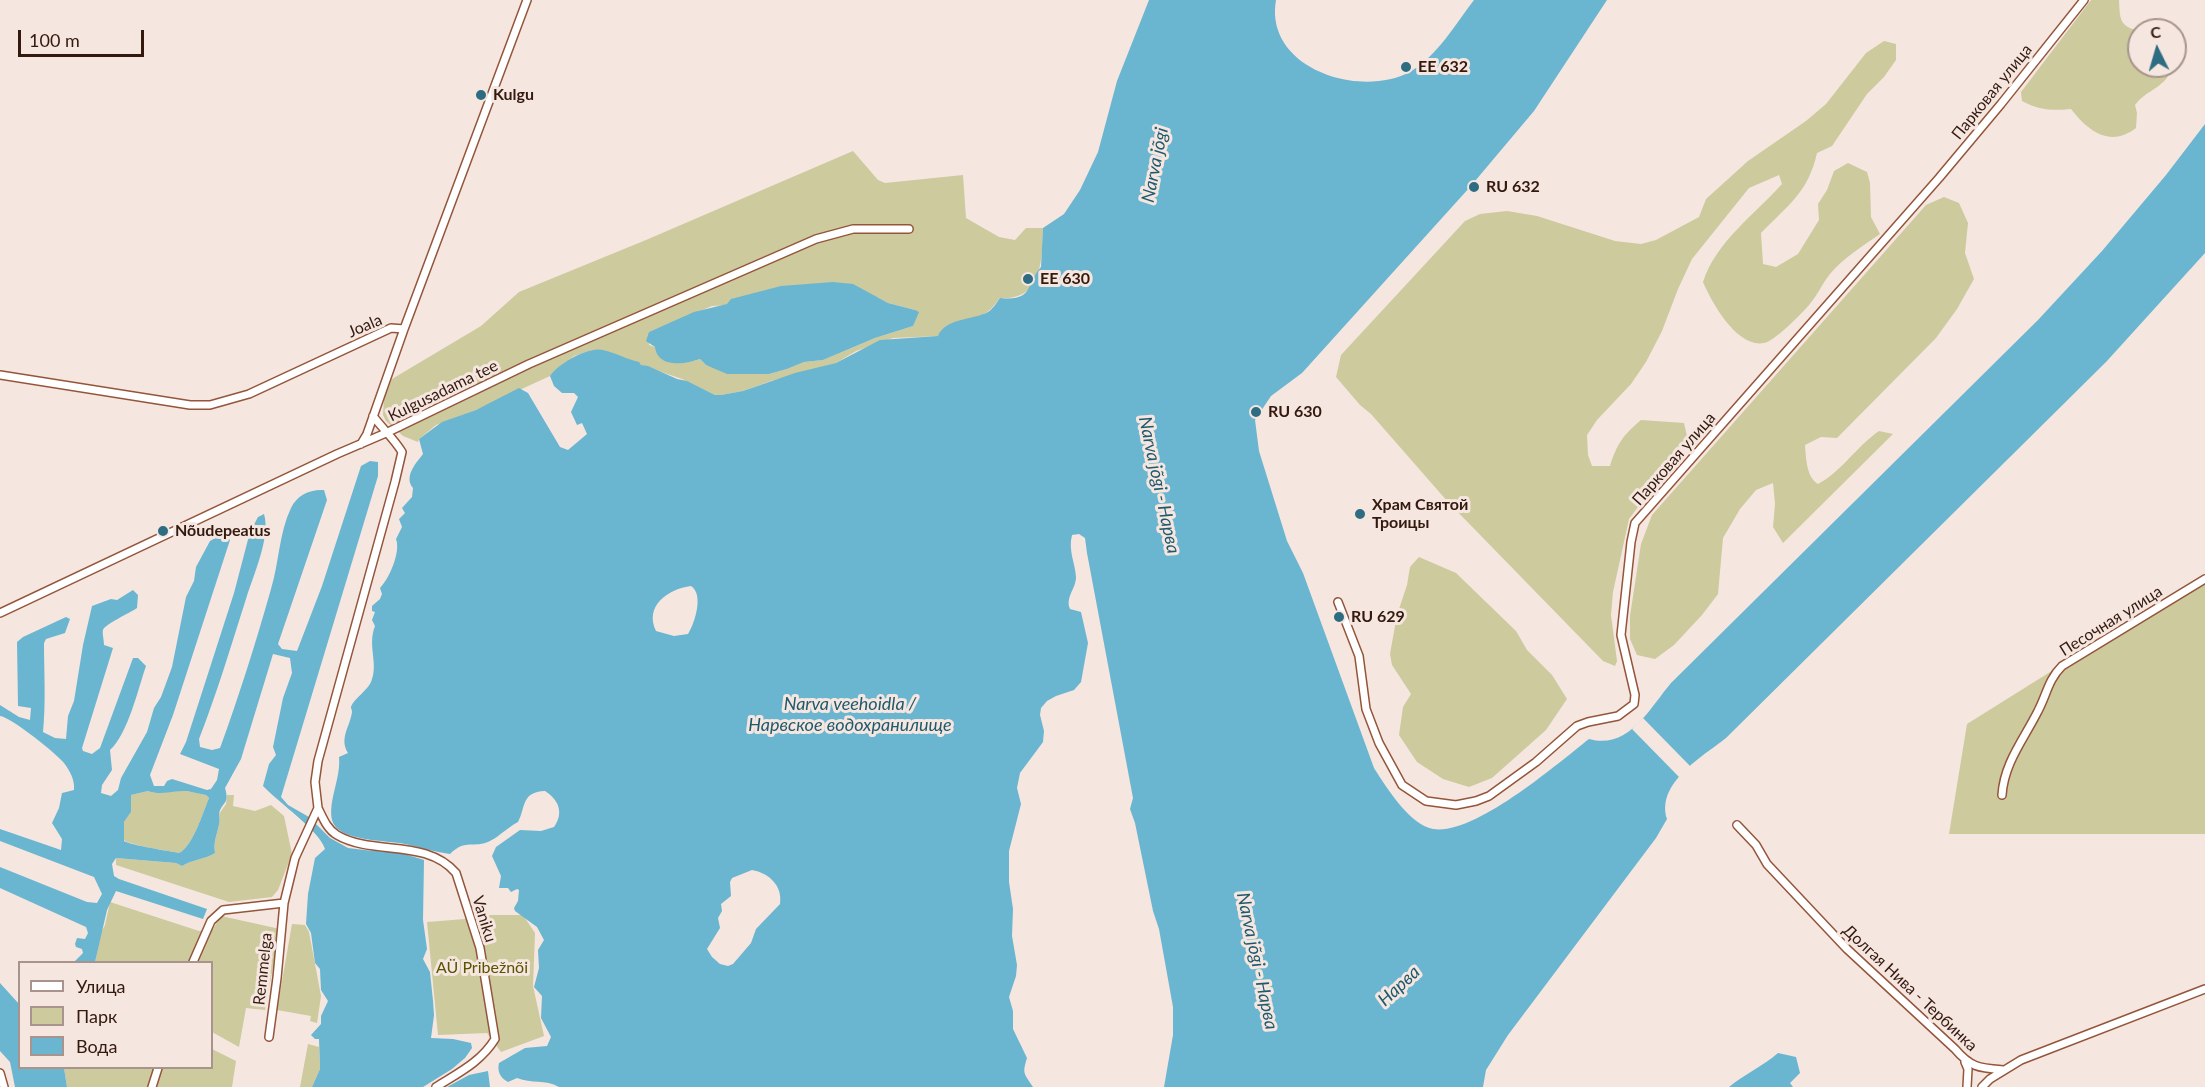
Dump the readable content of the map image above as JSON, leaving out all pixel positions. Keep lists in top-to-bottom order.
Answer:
{
  "streets": {
    "street": [
      "Парковая улица",
      "Joala",
      "Kulgusadama tee",
      "Песочная улица",
      "Vaniku",
      "Remmelga",
      "Долгая Нива - Тербинка"
    ]
  },
  "crossings": [
    ["Vaniku", "Remmelga"]
  ],
  "water": [
    "Narva jõgi",
    "Narva jõgi - Нарва",
    "Narva veehoidla / Нарвское водохранилище",
    "Нарва"
  ],
  "parks": ["AÜ Pribežnõi"],
  "places": [
    "EE 632",
    "Kulgu",
    "RU 632",
    "EE 630",
    "RU 630",
    "Храм Святой Троицы",
    "Nõudepeatus",
    "RU 629"
  ],
  "legend": ["Улица", "Парк", "Вода"],
  "scale_bar": "100 m",
  "north": "top"
}
